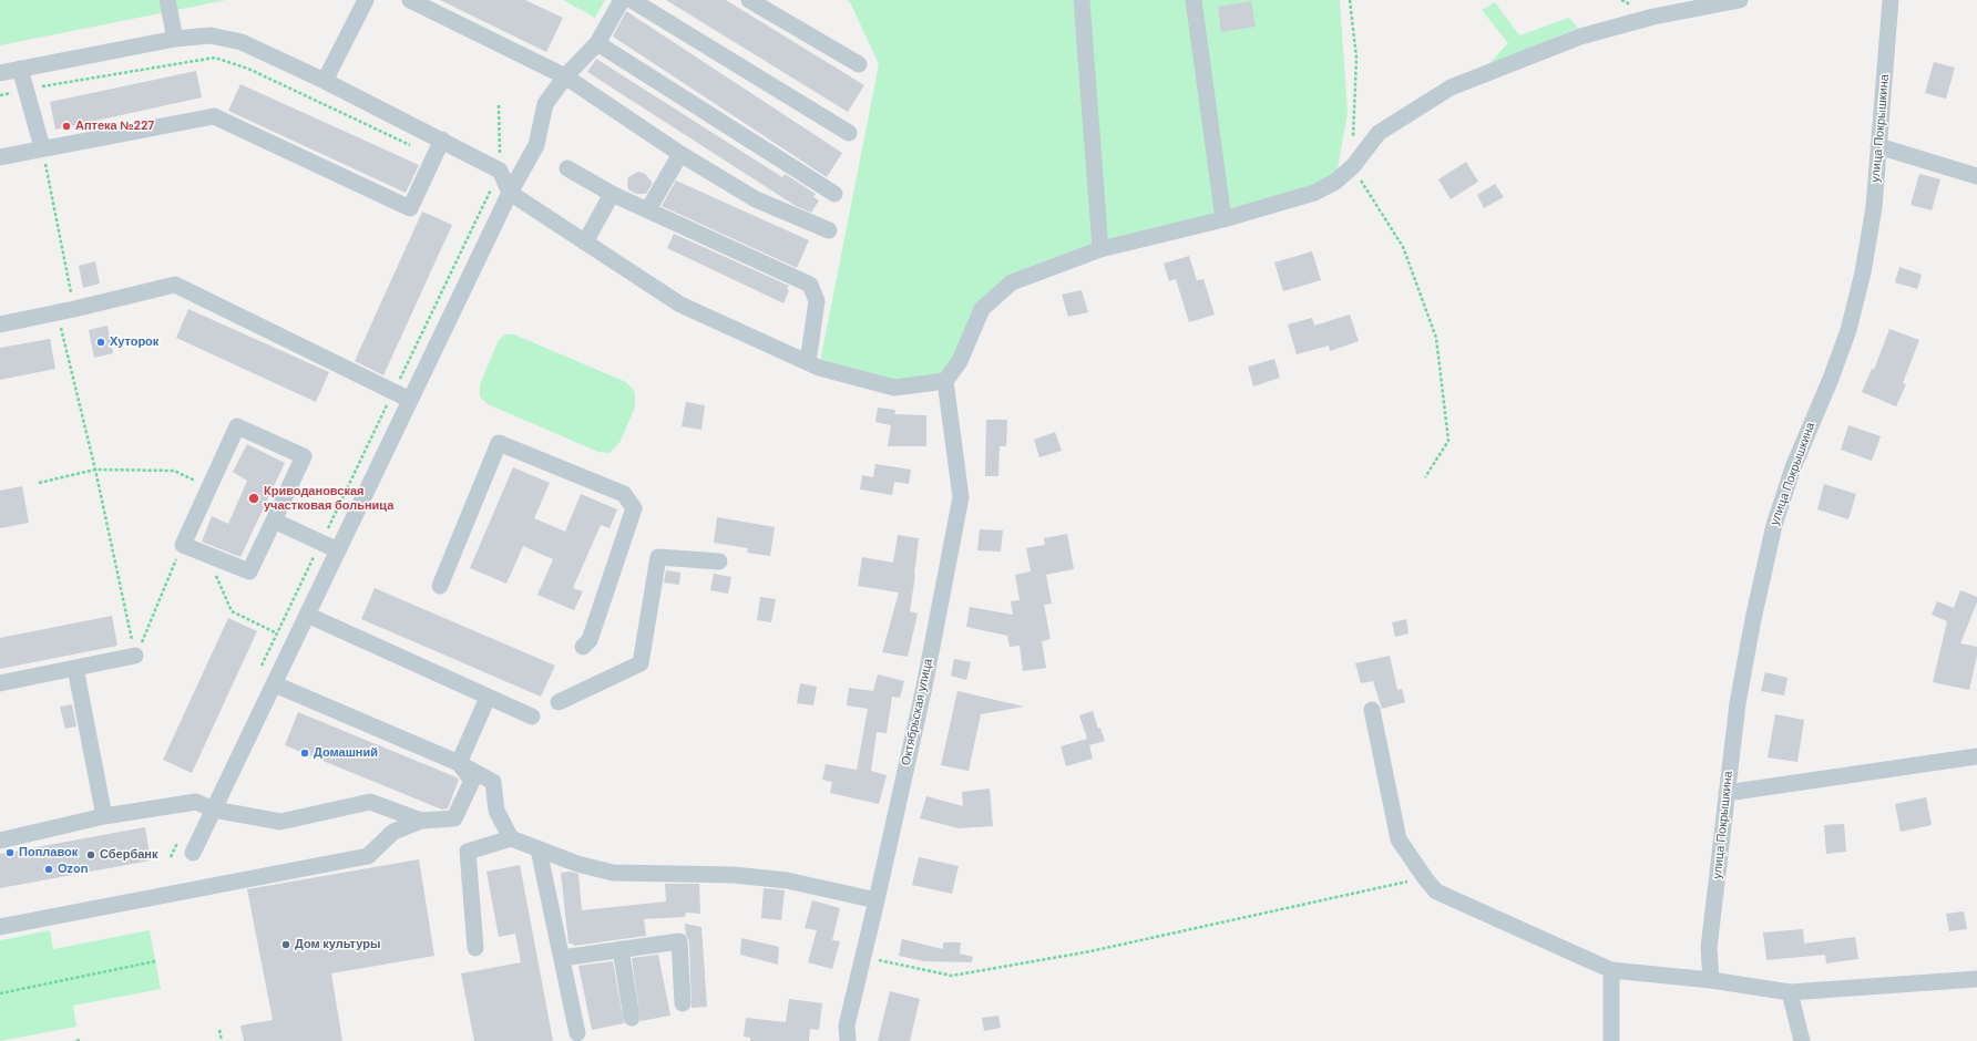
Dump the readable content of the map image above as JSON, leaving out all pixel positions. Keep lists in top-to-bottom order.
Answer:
{
  "streets": {
    "street": ["улица Покрышкина", "Октябрьская улица"]
  },
  "places": [
    "Аптека №227",
    "Хуторок",
    "Криводановская участковая больница",
    "Домашний",
    "Поплавок",
    "Сбербанк",
    "Ozon",
    "Дом культуры"
  ]
}
